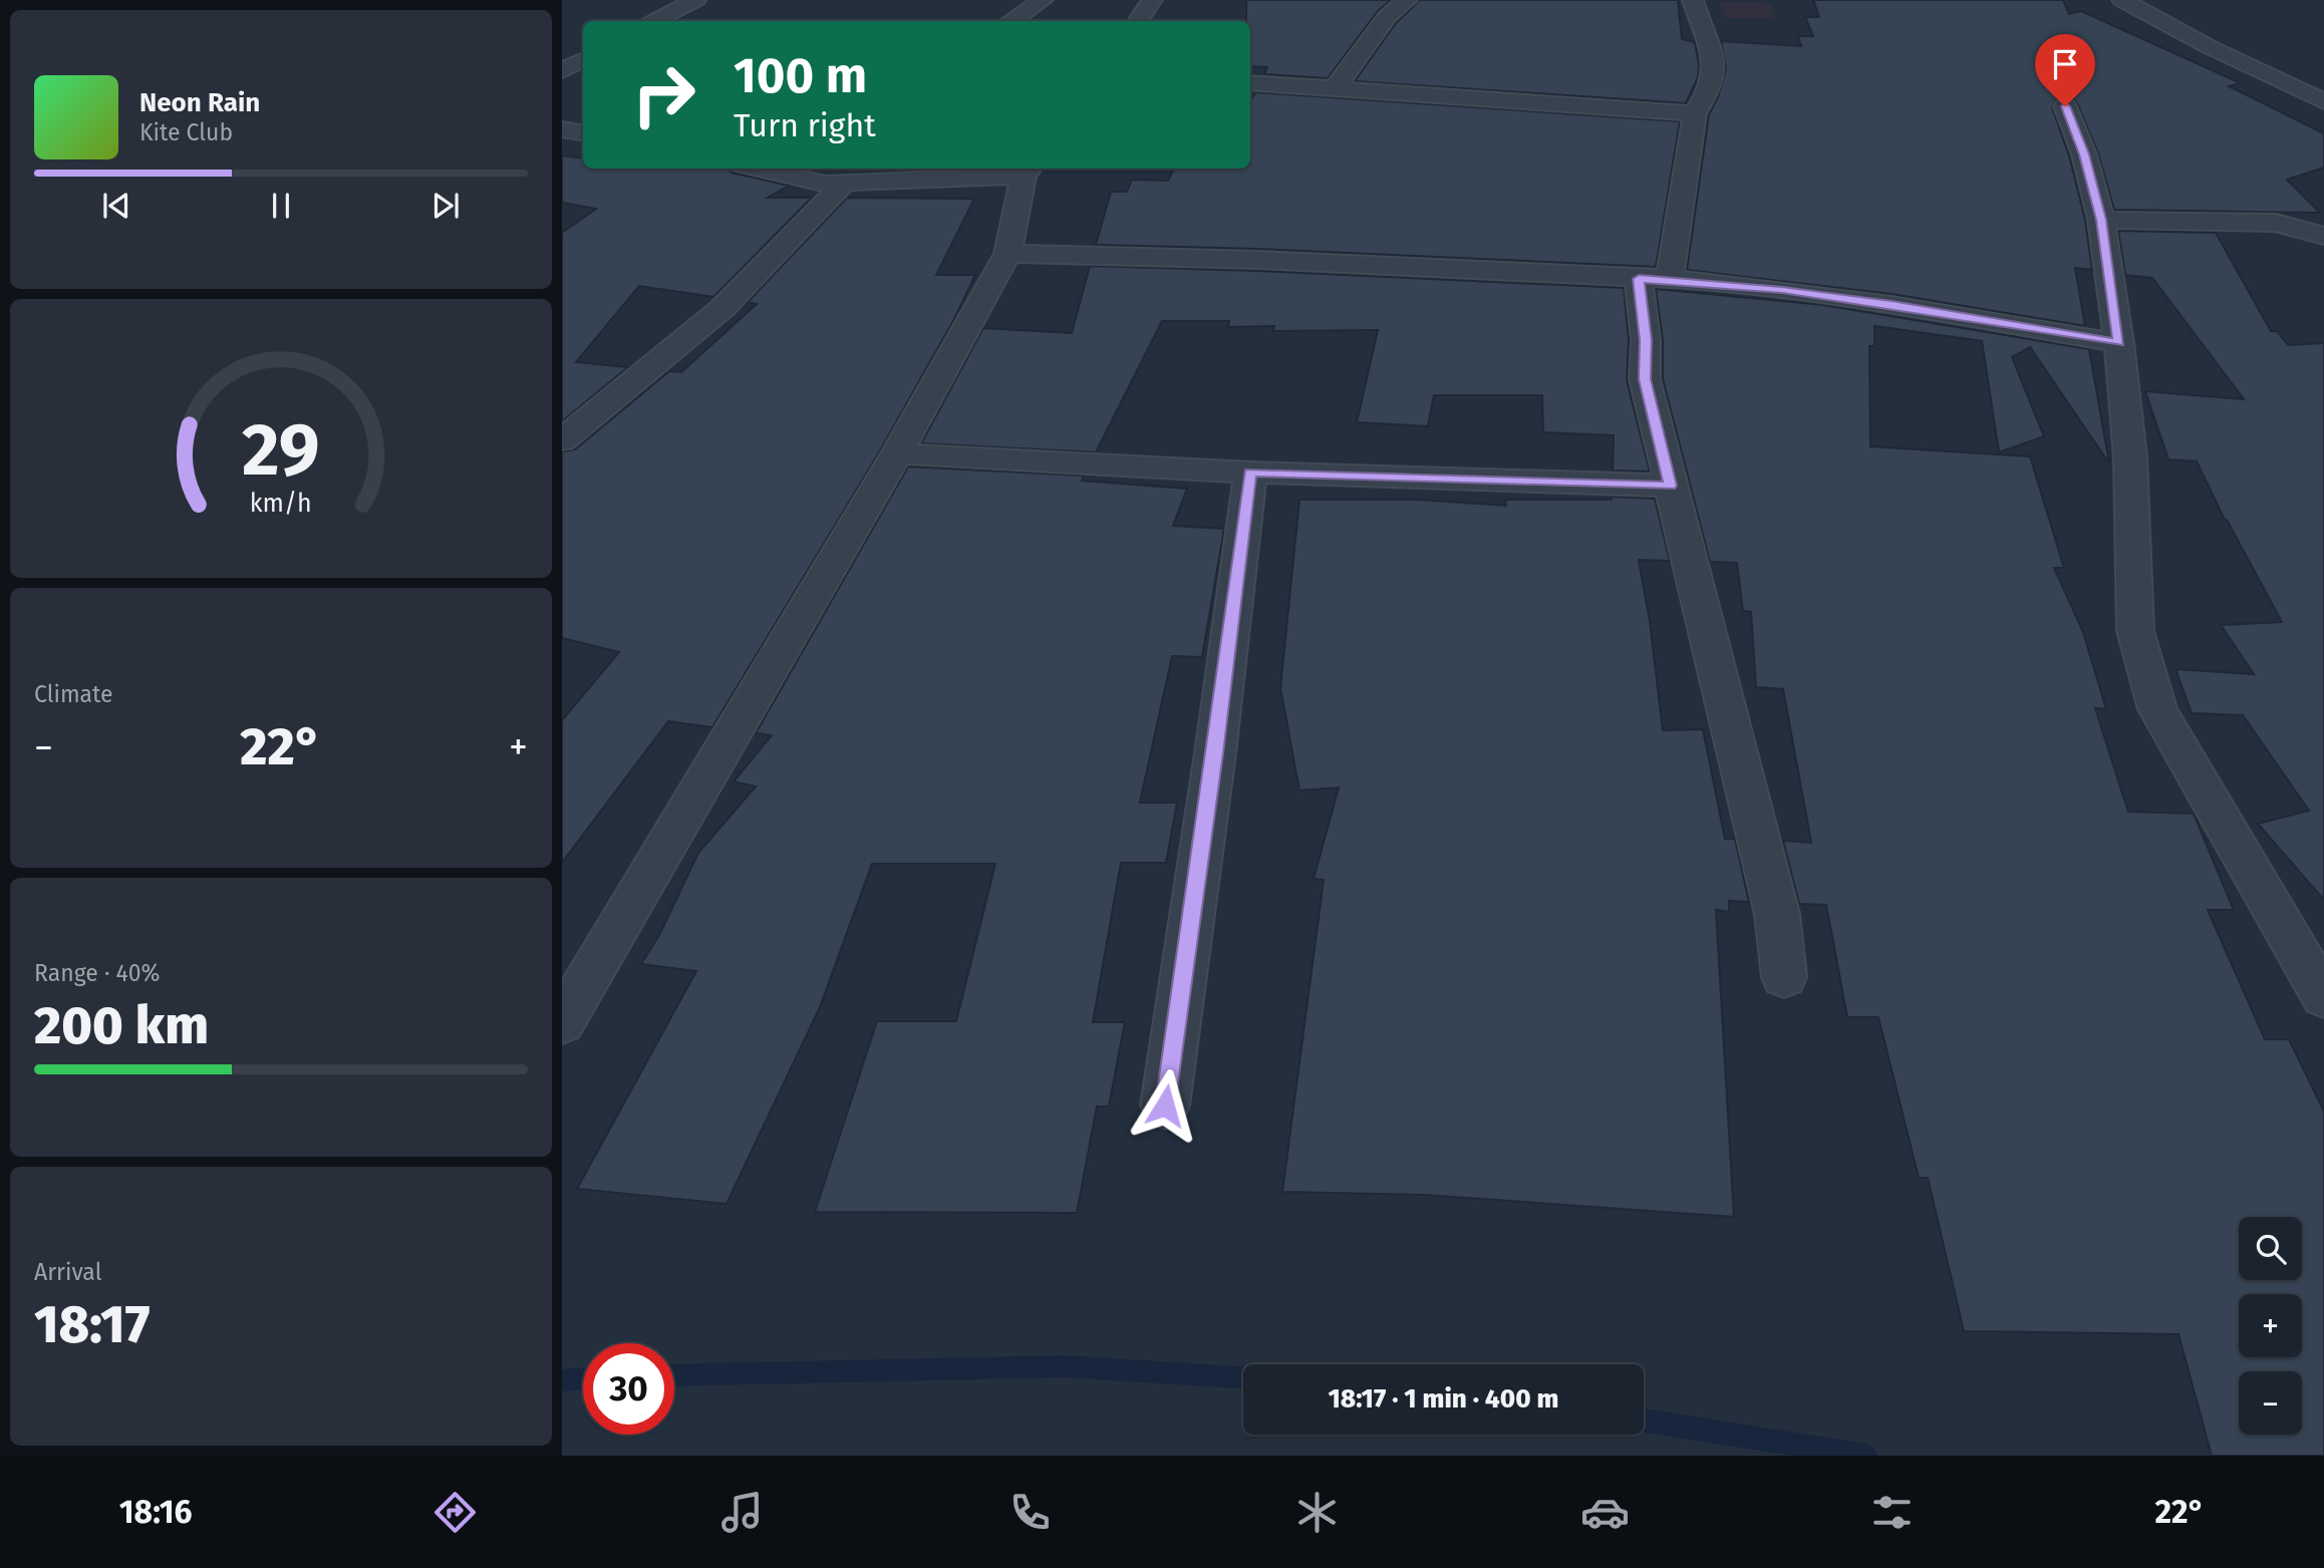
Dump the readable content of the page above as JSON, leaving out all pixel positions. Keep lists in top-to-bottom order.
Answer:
{
  "page": {
    "turn": ["100 m", "Turn right"],
    "song": ["Neon Rain", "Kite Club"],
    "tile": [
      "Climate",
      ["Range · 40%", "200 km"],
      ["Arrival", "18:17"]
    ],
    "heat": ["−", "22°", "+"],
    "map_buttons": ["+", "−"],
    "limit": "30",
    "trip": "18:17 · 1 min · 400 m",
    "tabs": ["18:16", "22°"],
    "gauge": ["29", "km/h"]
  }
}
